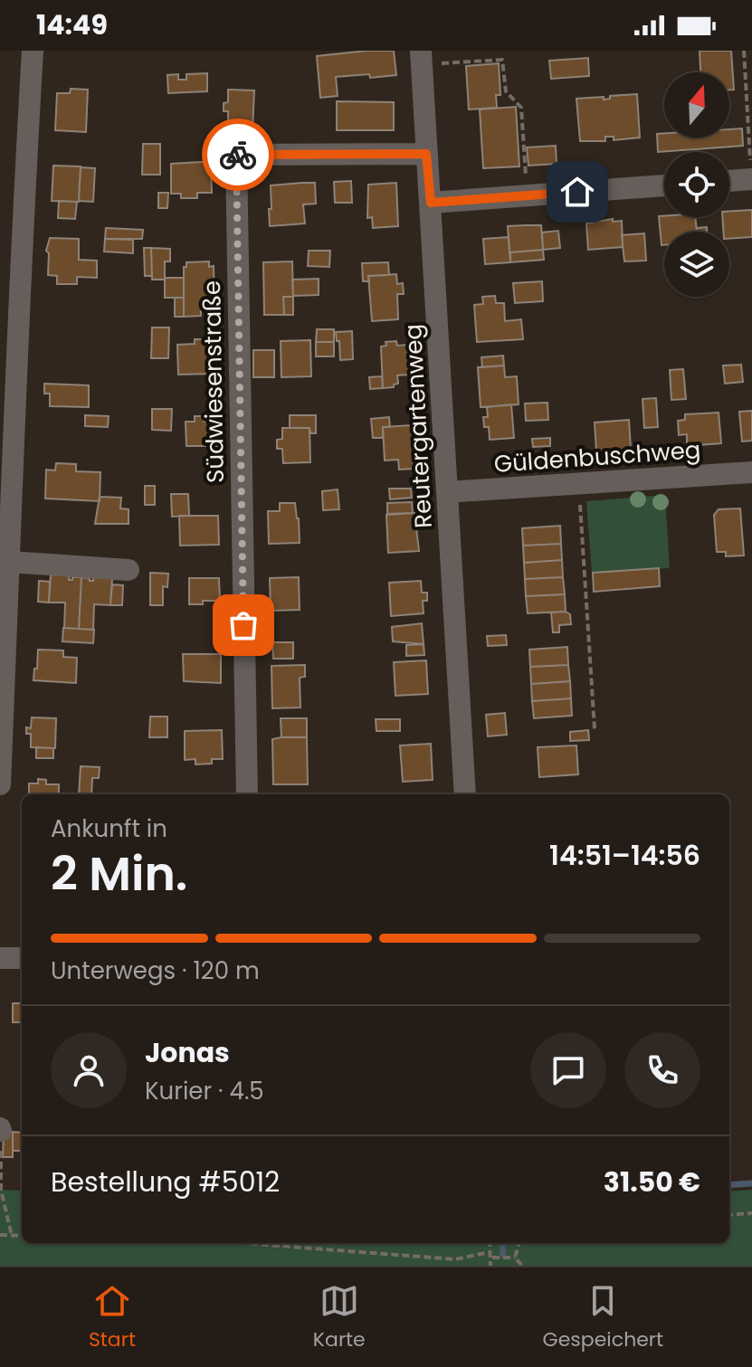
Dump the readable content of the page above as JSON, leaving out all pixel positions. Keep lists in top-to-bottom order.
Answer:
{
  "streets": {
    "street": ["Südwiesenstraße", "Reutergartenweg", "Güldenbuschweg"]
  },
  "crossings": [
    ["Südwiesenstraße", "Reutergartenweg"],
    ["Reutergartenweg", "Güldenbuschweg"]
  ],
  "north": "top",
  "page": {
    "status": "14:49",
    "heading": ["2 Min.", "Ankunft in", "14:51–14:56"],
    "panel": [
      "Jonas",
      "Kurier · 4.5",
      "Bestellung #5012",
      "31.50 €"
    ],
    "bar": "Unterwegs · 120 m",
    "tabs": ["Start", "Karte", "Gespeichert"]
  }
}
